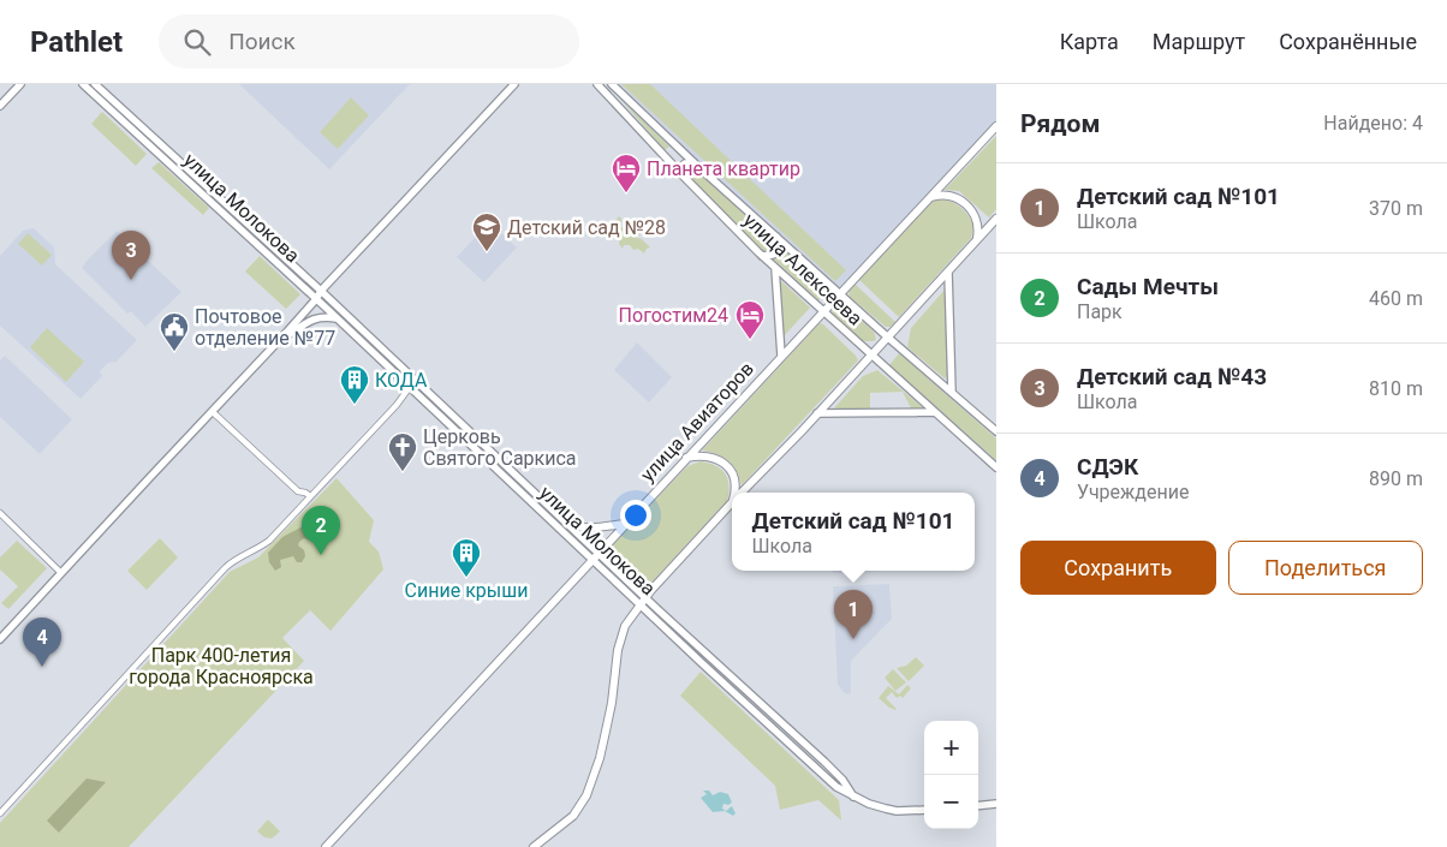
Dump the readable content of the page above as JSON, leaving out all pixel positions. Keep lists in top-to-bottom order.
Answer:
{
  "streets": {
    "main road": ["улица Авиаторов"],
    "street": ["улица Молокова", "улица Алексеева"]
  },
  "crossings": [
    ["улица Молокова", "улица Авиаторов"],
    ["улица Алексеева", "улица Авиаторов"]
  ],
  "parks": ["Парк 400-летия города Красноярска"],
  "places": {
    "hotel": ["Планета квартир", "Погостим24"],
    "school or university": ["Детский сад №28"],
    "public building": ["Почтовое отделение №77"],
    "building": ["КОДА", "Синие крыши"],
    "church": ["Церковь Святого Саркиса"]
  },
  "page": {
    "header": "Pathlet",
    "search": "Поиск",
    "nav": ["Карта", "Маршрут", "Сохранённые"],
    "heading": ["Рядом", "Найдено: 4"],
    "list": [
      {
        "mark": "1",
        "name": "Детский сад №101",
        "note": "Школа",
        "value": "370 m"
      },
      {
        "mark": "2",
        "name": "Сады Мечты",
        "note": "Парк",
        "value": "460 m"
      },
      {
        "mark": "3",
        "name": "Детский сад №43",
        "note": "Школа",
        "value": "810 m"
      },
      {
        "mark": "4",
        "name": "СДЭК",
        "note": "Учреждение",
        "value": "890 m"
      }
    ],
    "pins": [
      "3",
      "2",
      "1",
      "4"
    ],
    "popup": ["Детский сад №101", "Школа"],
    "buttons": ["Сохранить", "Поделиться"],
    "map_buttons": ["+", "−"]
  }
}
